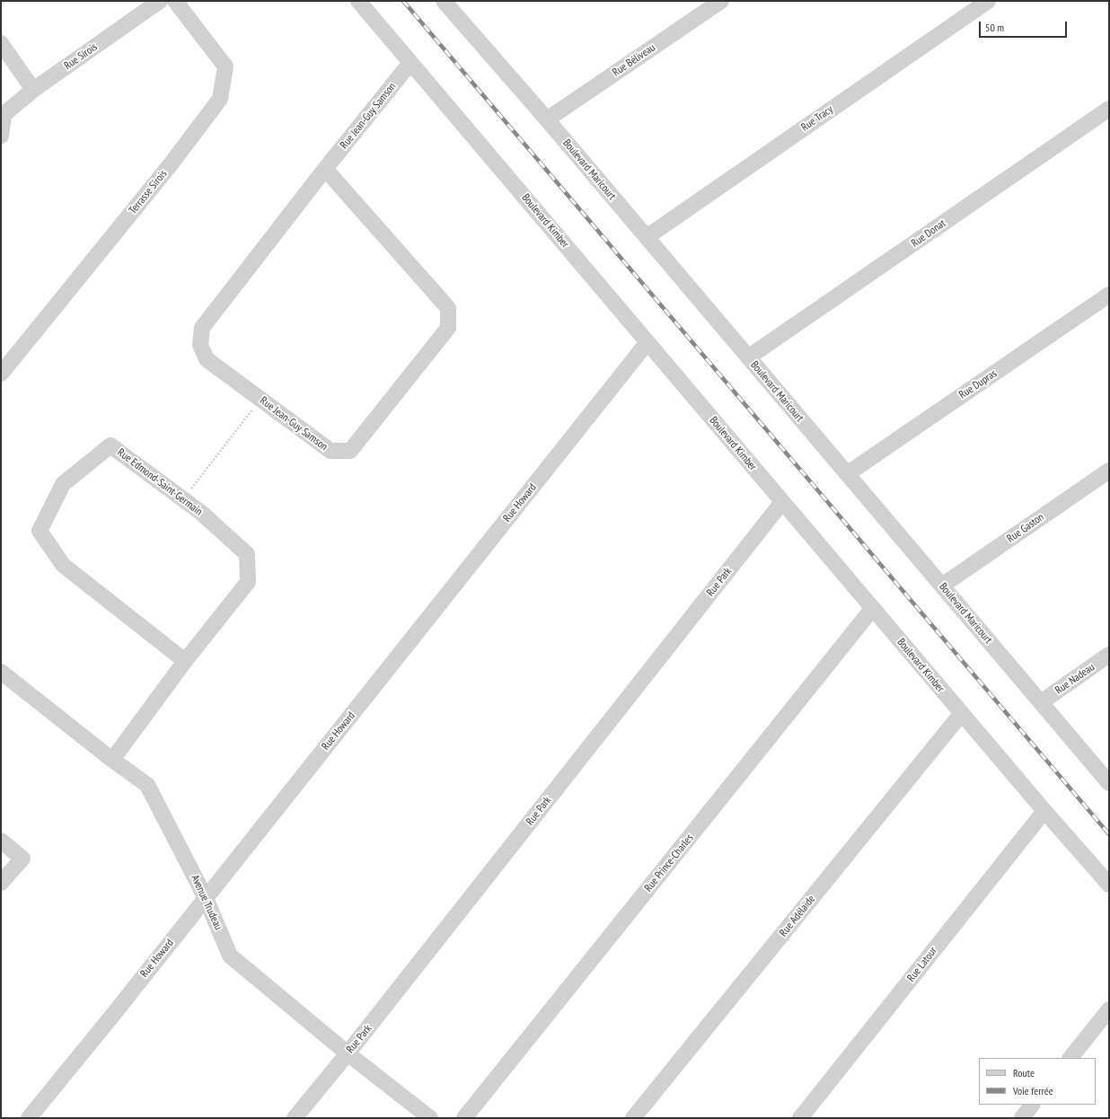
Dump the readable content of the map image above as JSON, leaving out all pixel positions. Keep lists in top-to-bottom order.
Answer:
{
  "streets": {
    "street": [
      "Rue Sirois",
      "Rue Béliveau",
      "Rue Jean-Guy Samson",
      "Rue Tracy",
      "Boulevard Maricourt",
      "Terrasse Sirois",
      "Boulevard Kimber",
      "Rue Donat",
      "Rue Dupras",
      "Rue Edmond-Saint-Germain",
      "Rue Howard",
      "Rue Gaston",
      "Rue Park",
      "Rue Nadeau",
      "Rue Prince-Charles",
      "Avenue Trudeau",
      "Rue Adélaïde",
      "Rue Latour"
    ]
  },
  "crossings": [
    ["Rue Béliveau", "Boulevard Maricourt"],
    ["Rue Jean-Guy Samson", "Boulevard Kimber"],
    ["Rue Tracy", "Boulevard Maricourt"],
    ["Boulevard Maricourt", "Rue Donat"],
    ["Boulevard Maricourt", "Rue Dupras"],
    ["Boulevard Maricourt", "Rue Gaston"],
    ["Boulevard Maricourt", "Rue Nadeau"],
    ["Boulevard Kimber", "Rue Howard"],
    ["Boulevard Kimber", "Rue Park"],
    ["Boulevard Kimber", "Rue Prince-Charles"],
    ["Boulevard Kimber", "Rue Adélaïde"],
    ["Boulevard Kimber", "Rue Latour"],
    ["Rue Edmond-Saint-Germain", "Avenue Trudeau"],
    ["Rue Howard", "Avenue Trudeau"],
    ["Rue Park", "Avenue Trudeau"]
  ],
  "legend": ["Route", "Voie ferrée"],
  "scale_bar": "50 m"
}
